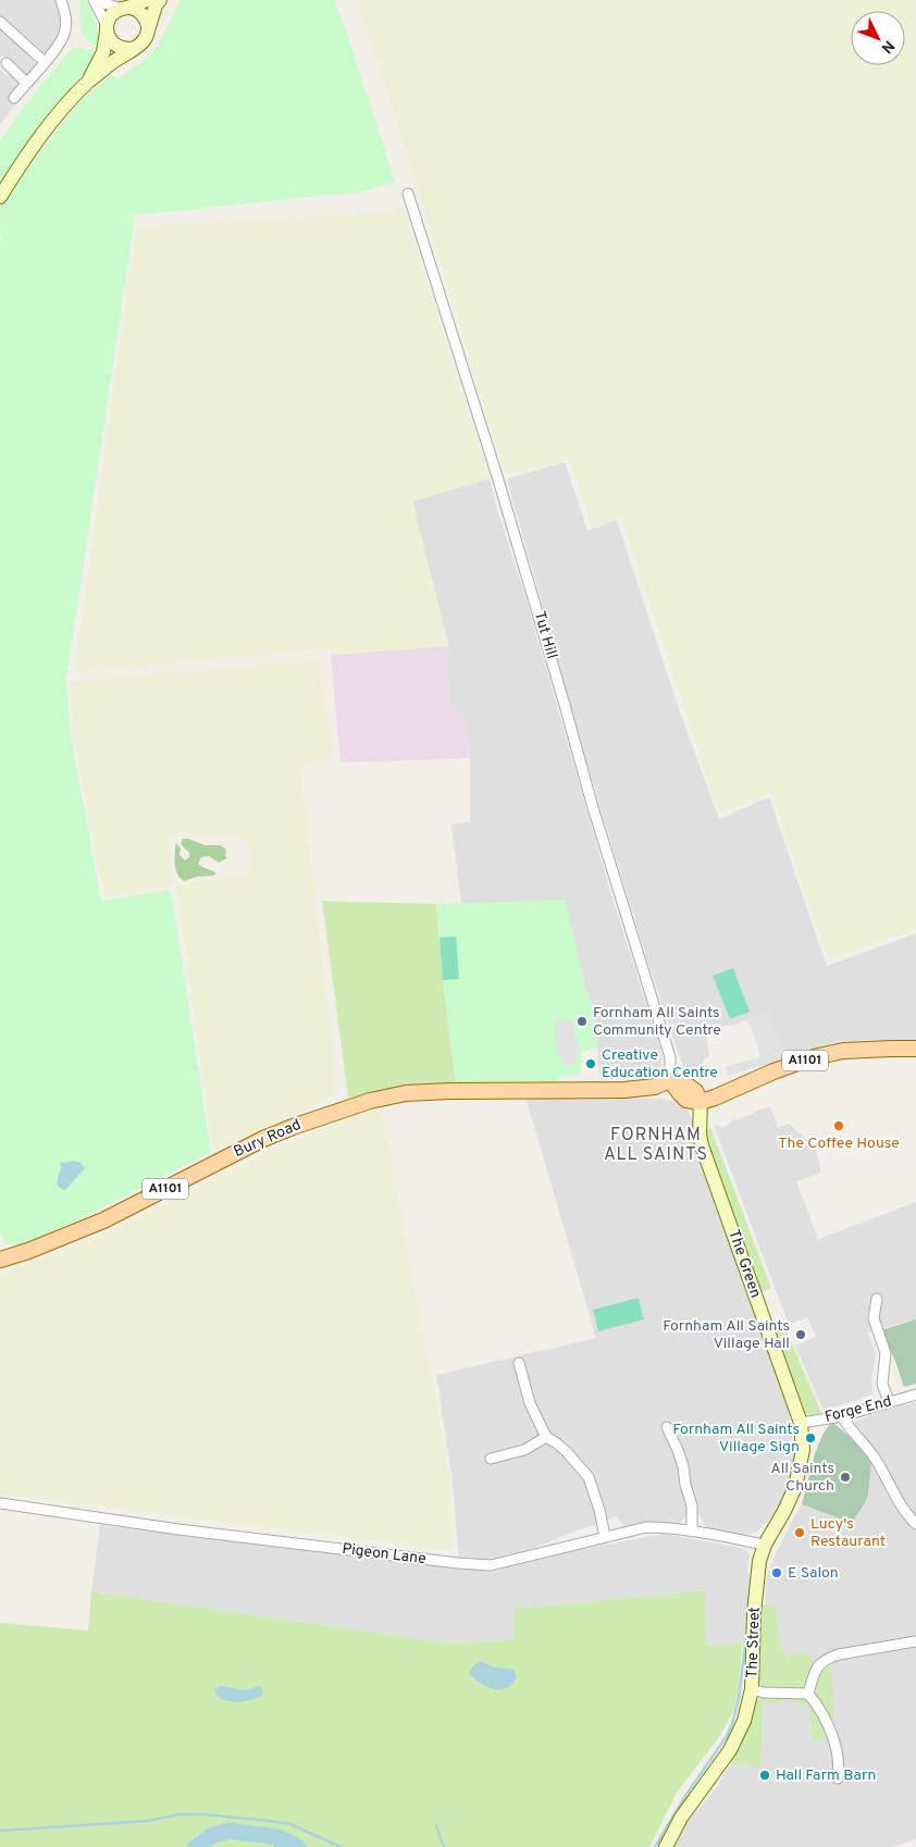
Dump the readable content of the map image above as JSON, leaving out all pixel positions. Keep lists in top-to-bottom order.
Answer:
{
  "streets": {
    "main road": [
      "A1101",
      "Bury Road",
      "The Green",
      "The Street"
    ],
    "street": ["Tut Hill", "Forge End", "Pigeon Lane"]
  },
  "crossings": [
    ["Tut Hill", "Bury Road"],
    ["A1101", "The Green"],
    ["The Green", "Forge End"],
    ["The Green", "The Street"],
    ["Forge End", "The Street"],
    ["Pigeon Lane", "The Street"]
  ],
  "districts": ["FORNHAM ALL SAINTS"],
  "places": [
    "Fornham All Saints Community Centre",
    "Creative Education Centre",
    "The Coffee House",
    "Fornham All Saints Village Hall",
    "Fornham All Saints Village Sign",
    "All Saints Church",
    "Lucy's Restaurant",
    "E Salon",
    "Hall Farm Barn"
  ],
  "north": "bottom right"
}
